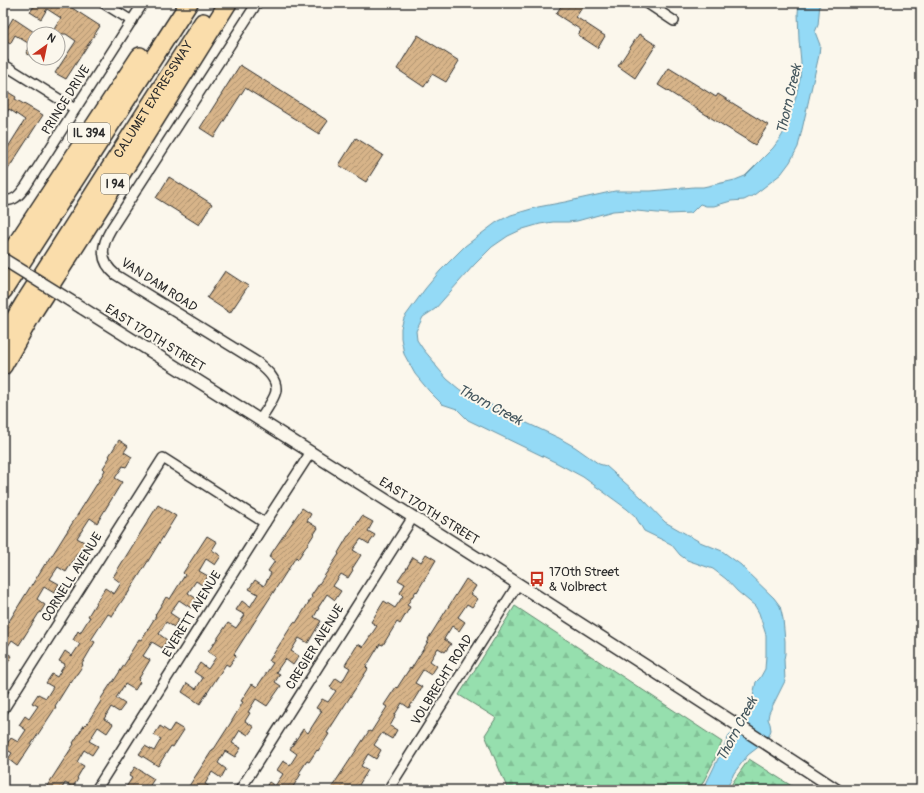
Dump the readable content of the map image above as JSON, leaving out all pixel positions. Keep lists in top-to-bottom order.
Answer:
{
  "streets": {
    "highway": ["CALUMET EXPRESSWAY", "IL 394", "I 94"],
    "street": [
      "PRINCE DRIVE",
      "VAN DAM ROAD",
      "EAST 170TH STREET",
      "CORNELL AVENUE",
      "EVERETT AVENUE",
      "CREGIER AVENUE",
      "VOLBRECHT ROAD"
    ]
  },
  "crossings": [
    ["VAN DAM ROAD", "EAST 170TH STREET"],
    ["EAST 170TH STREET", "EVERETT AVENUE"],
    ["EAST 170TH STREET", "CREGIER AVENUE"],
    ["EAST 170TH STREET", "VOLBRECHT ROAD"],
    ["CORNELL AVENUE", "EVERETT AVENUE"]
  ],
  "water": ["Thorn Creek"],
  "places": {
    "bus stop": ["170th Street & Volbrect"]
  },
  "north": "top right"
}
